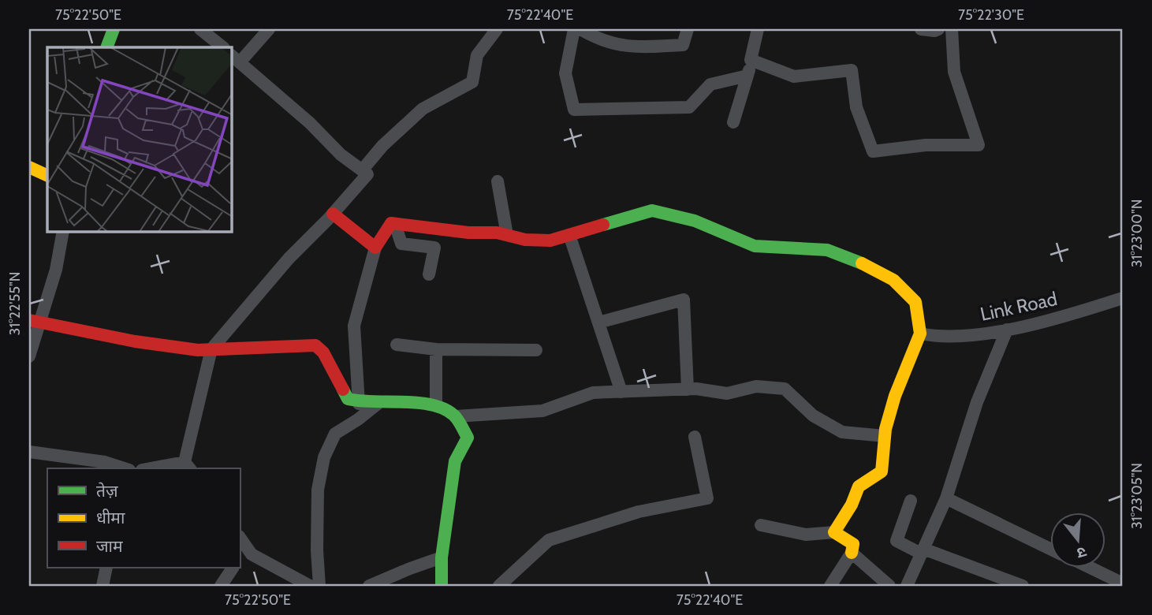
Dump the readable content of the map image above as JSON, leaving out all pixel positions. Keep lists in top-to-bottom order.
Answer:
{
  "streets": {
    "street": ["Link Road"]
  },
  "legend": ["तेज़", "धीमा", "जाम"],
  "north": "bottom",
  "coordinates": [
    "75°22'50\"E",
    "75°22'40\"E",
    "75°22'30\"E",
    "31°23'00\"N",
    "31°22'55\"N",
    "31°23'05\"N"
  ]
}
